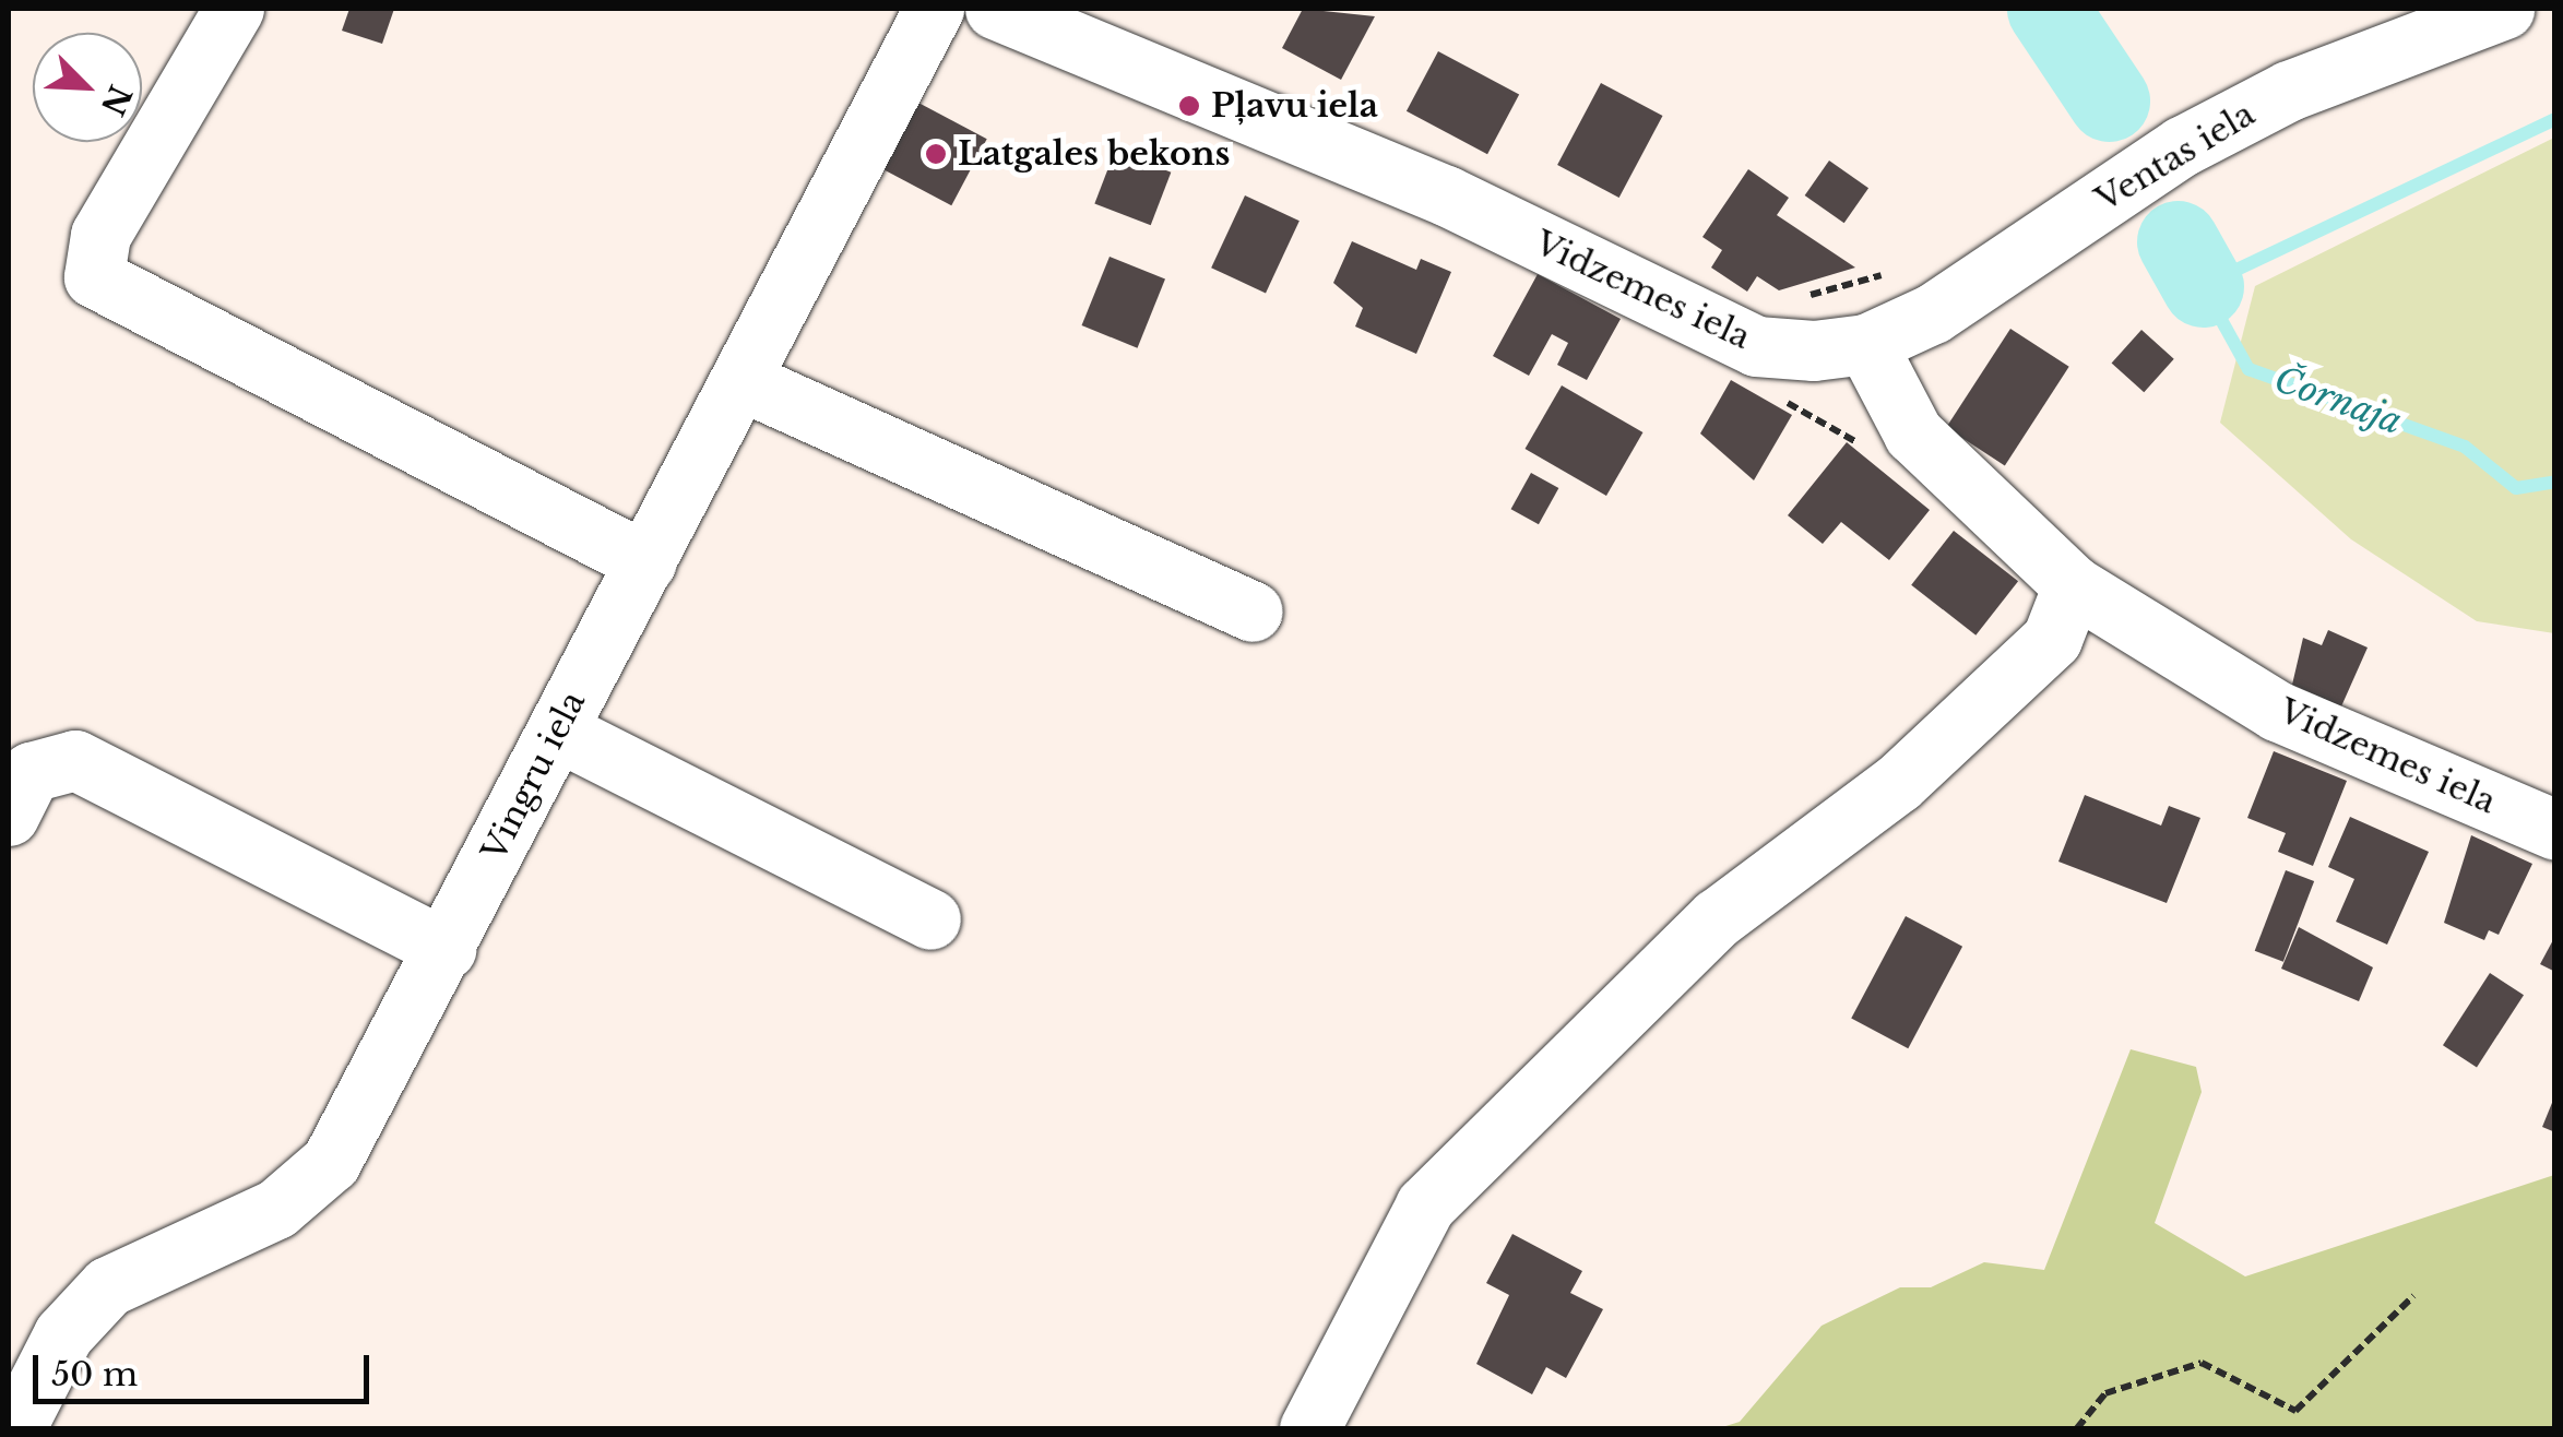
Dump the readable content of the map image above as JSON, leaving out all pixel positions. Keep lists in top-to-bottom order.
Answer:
{
  "streets": {
    "street": ["Ventas iela", "Vidzemes iela", "Vingru iela"]
  },
  "crossings": [
    ["Ventas iela", "Vidzemes iela"]
  ],
  "water": ["Čornaja"],
  "places": ["Pļavu iela", "Latgales bekons"],
  "scale_bar": "50 m",
  "north": "bottom right"
}
